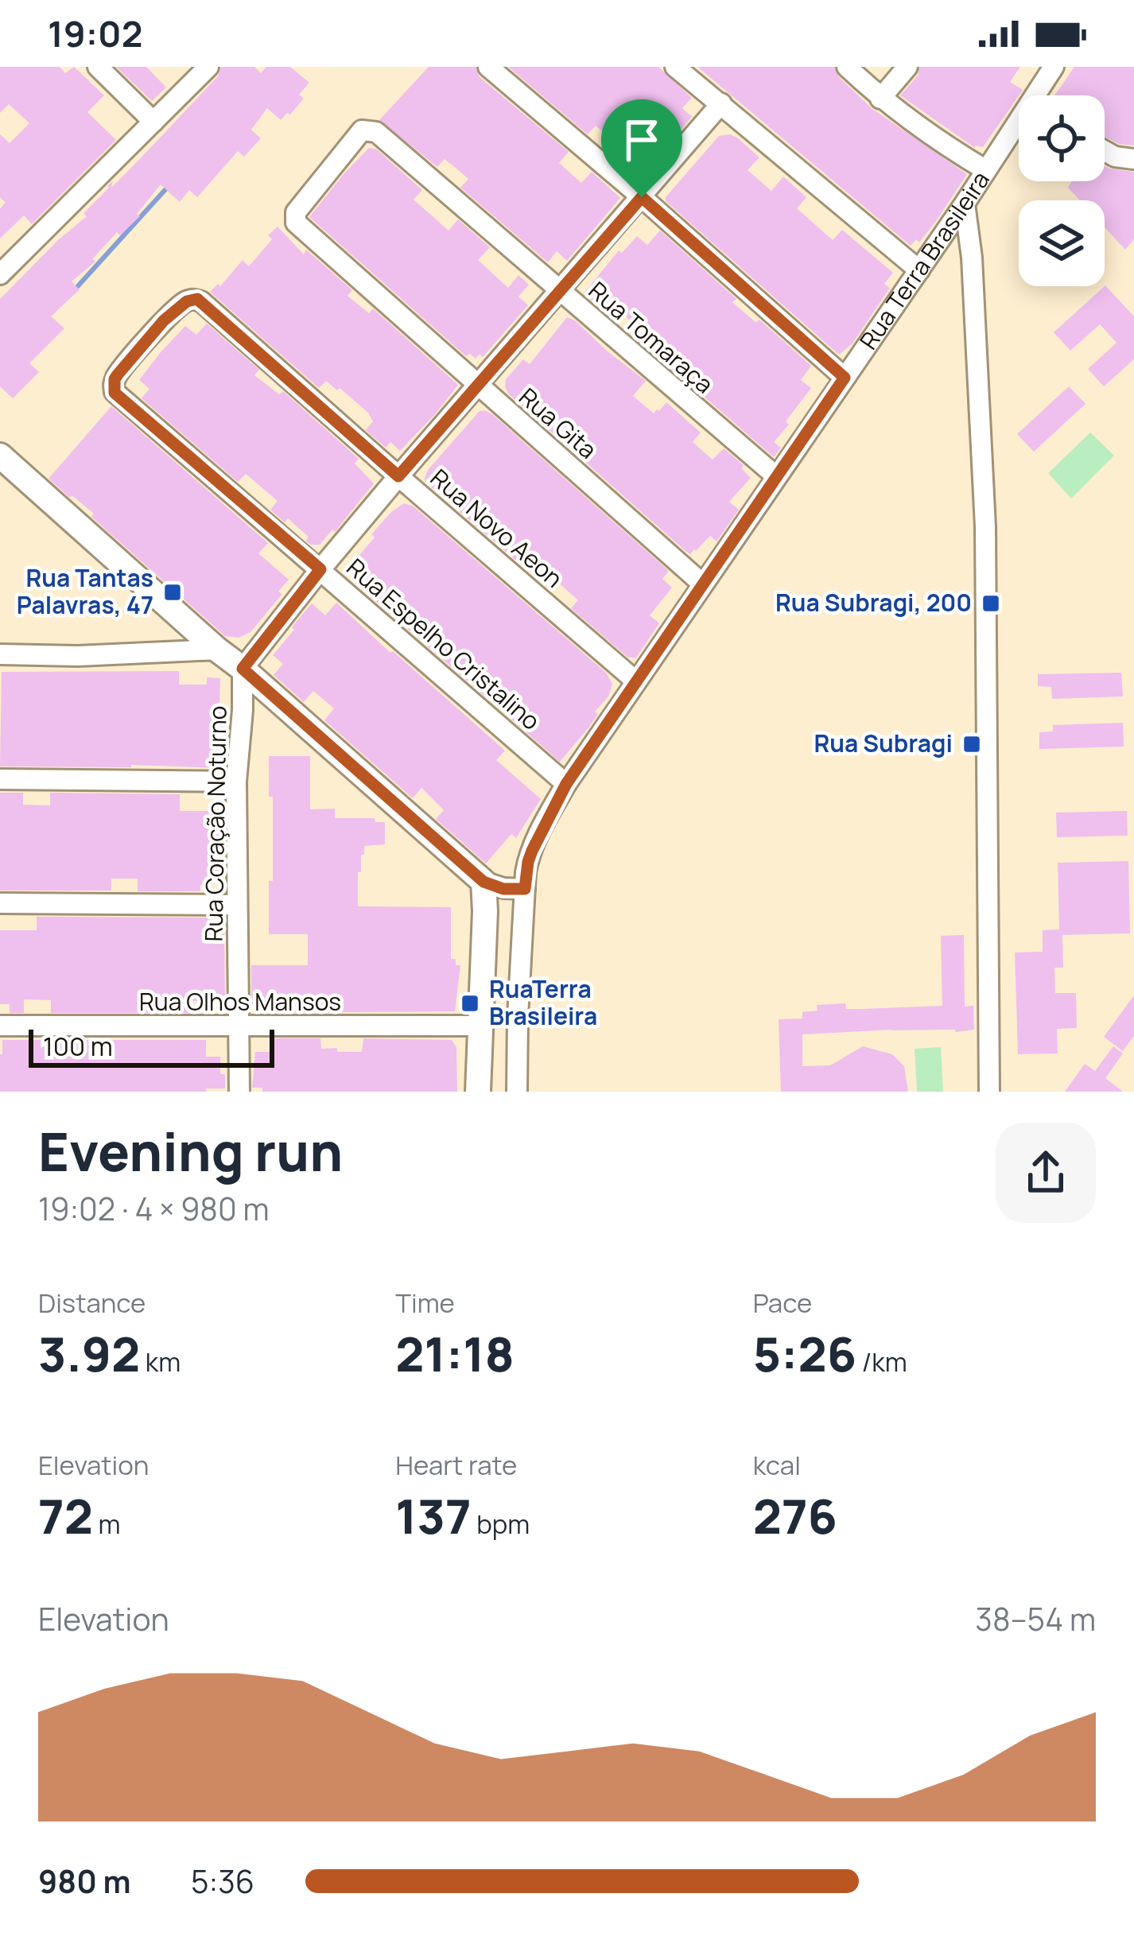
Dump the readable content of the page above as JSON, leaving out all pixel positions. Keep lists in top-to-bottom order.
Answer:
{
  "streets": {
    "street": [
      "Rua Terra Brasileira",
      "Rua Tomaraça",
      "Rua Gita",
      "Rua Novo Aeon",
      "Rua Espelho Cristalino",
      "Rua Coração Noturno",
      "Rua Olhos Mansos"
    ]
  },
  "crossings": [
    ["Rua Terra Brasileira", "Rua Tomaraça"],
    ["Rua Terra Brasileira", "Rua Gita"],
    ["Rua Terra Brasileira", "Rua Novo Aeon"],
    ["Rua Terra Brasileira", "Rua Espelho Cristalino"],
    ["Rua Tomaraça", "Rua Gita"],
    ["Rua Novo Aeon", "Rua Espelho Cristalino"],
    ["Rua Coração Noturno", "Rua Olhos Mansos"]
  ],
  "places": {
    "transit": [
      "Rua Tantas Palavras, 47",
      "Rua Subragi, 200",
      "Rua Subragi",
      "RuaTerra Brasileira"
    ]
  },
  "scale_bar": "100 m",
  "page": {
    "status": "19:02",
    "scale": "100 m",
    "heading": ["Evening run", "19:02 · 4 × 980 m"],
    "stats": [
      ["Distance", "3.92 km"],
      ["Time", "21:18"],
      ["Pace", "5:26 /km"],
      ["Elevation", "72 m"],
      ["Heart rate", "137 bpm"],
      ["kcal", "276"]
    ],
    "chart": ["Elevation", "38–54 m"],
    "list": [
      {
        "name": "980 m",
        "note": "5:36"
      }
    ]
  }
}
